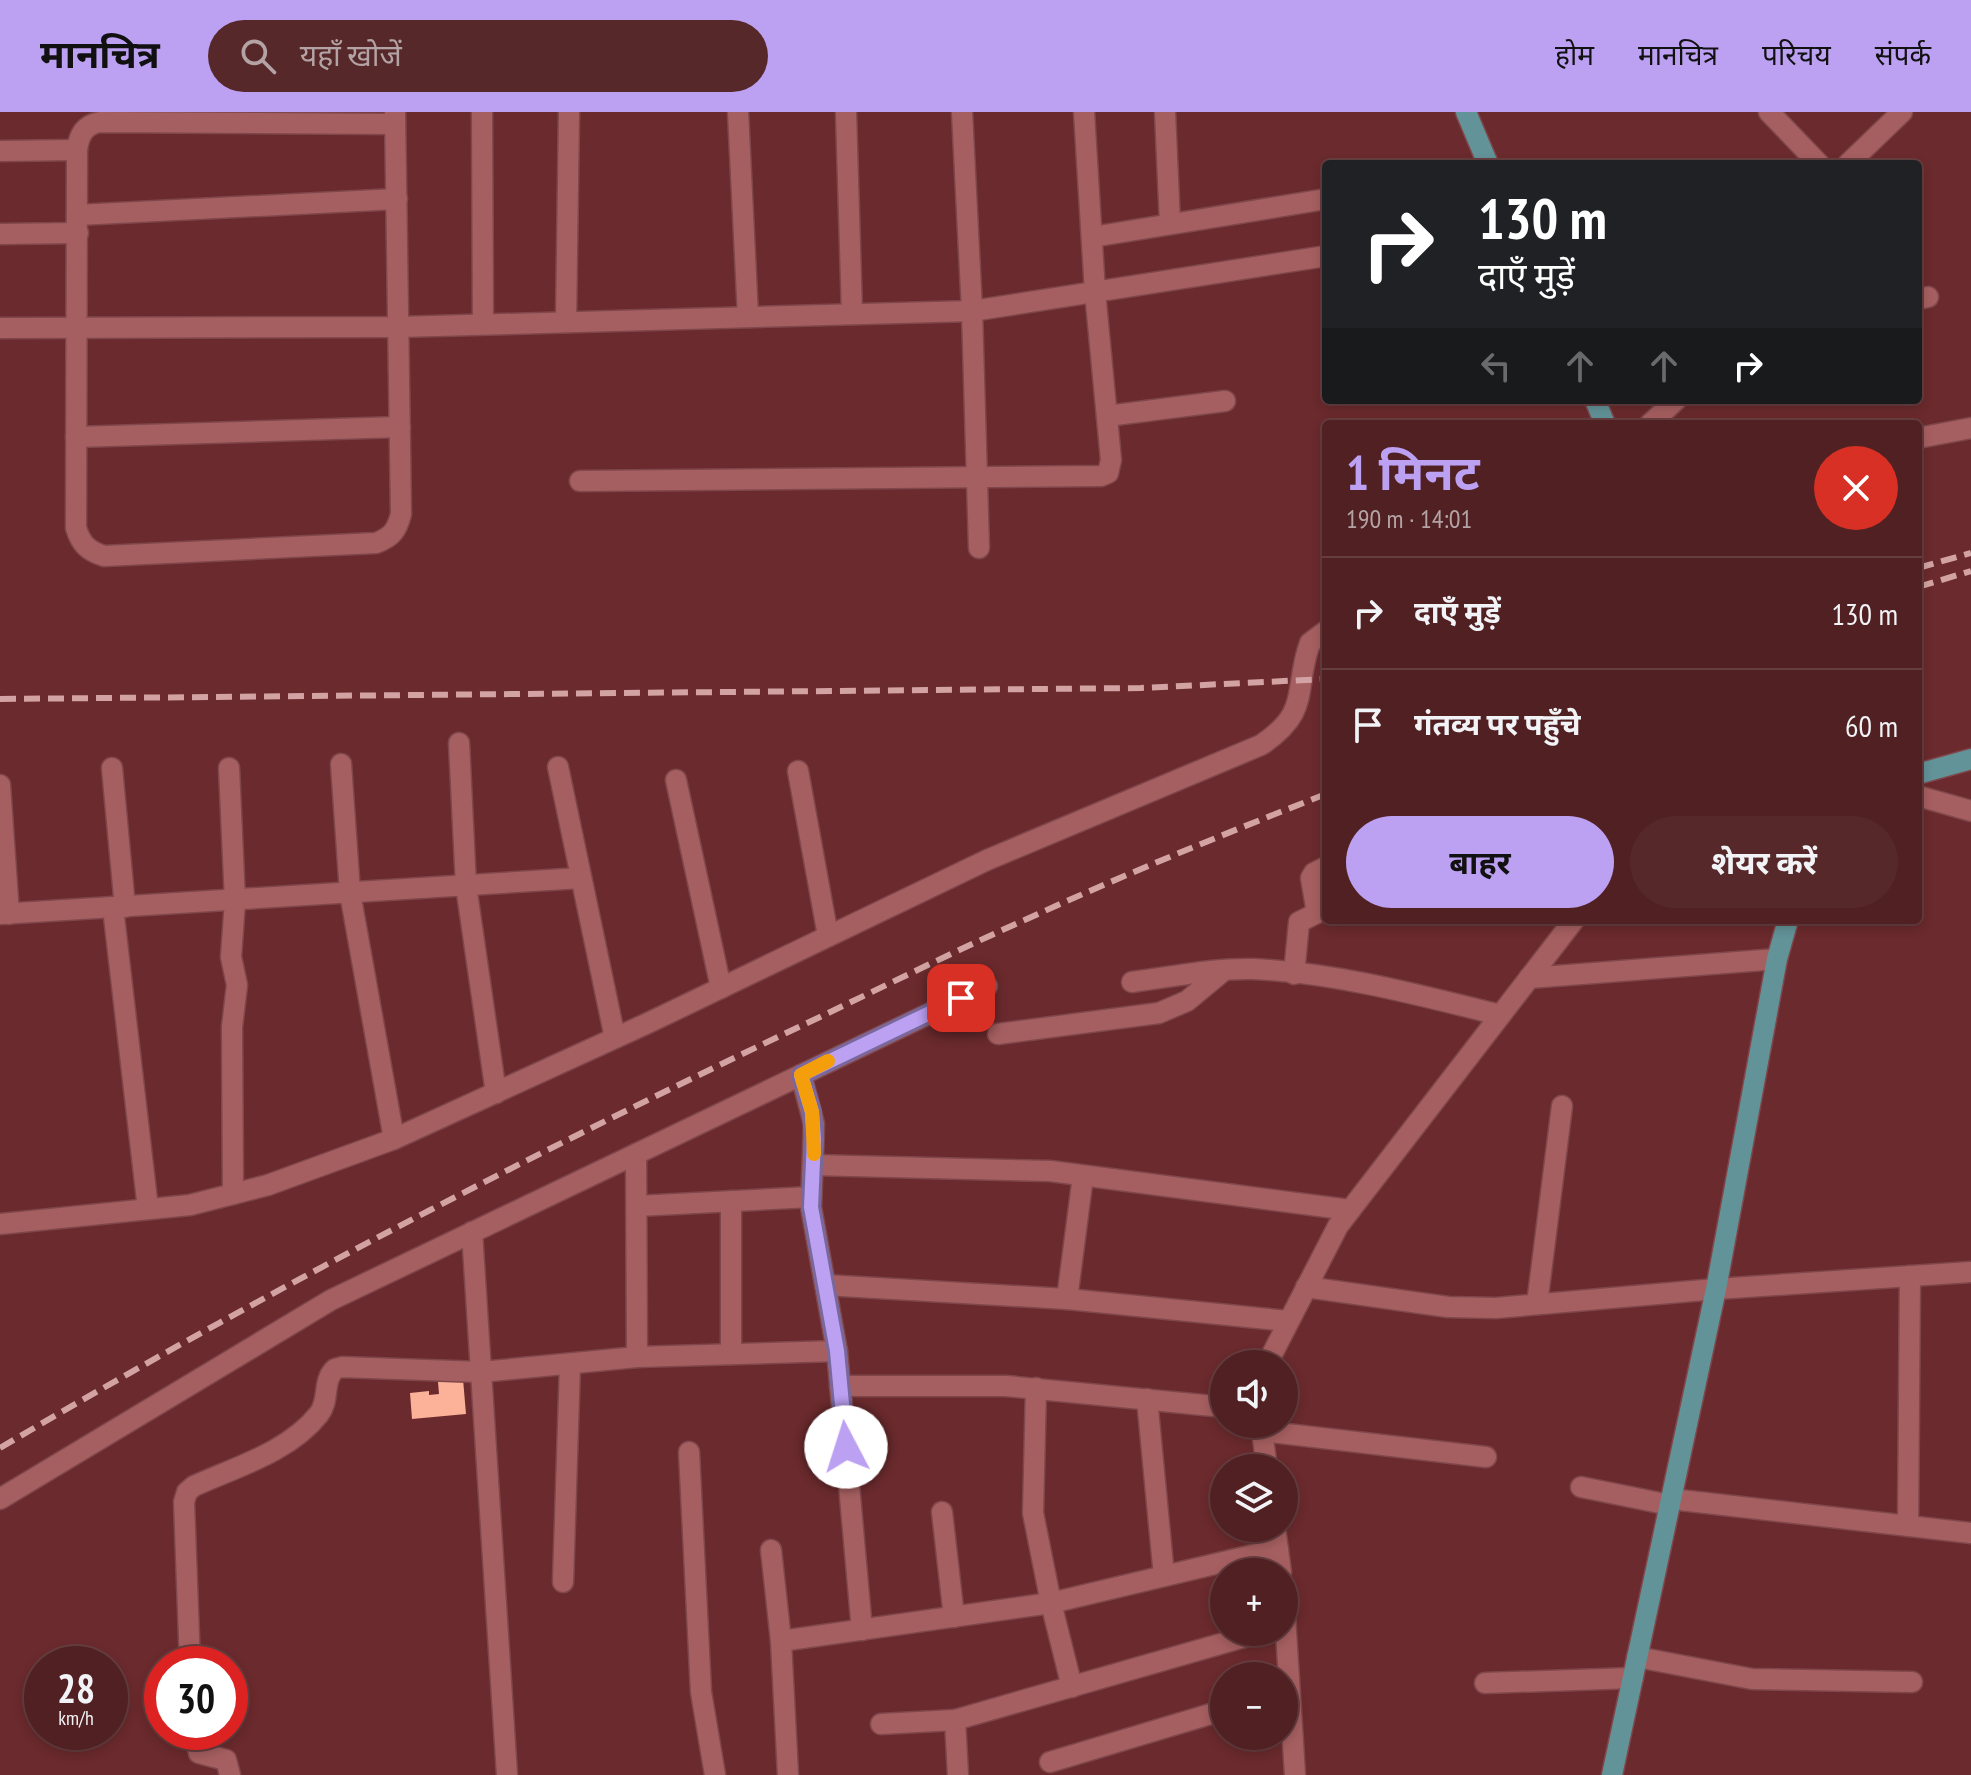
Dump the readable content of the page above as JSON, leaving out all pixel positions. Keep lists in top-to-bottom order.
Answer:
{
  "page": {
    "header": "मानचित्र",
    "search": "यहाँ खोजें",
    "nav": [
      "होम",
      "मानचित्र",
      "परिचय",
      "संपर्क"
    ],
    "turn": ["130 m", "दाएँ मुड़ें"],
    "heading": ["1 मिनट", "190 m · 14:01"],
    "list": [
      {
        "name": "दाएँ मुड़ें",
        "value": "130 m"
      },
      {
        "name": "गंतव्य पर पहुँचे",
        "value": "60 m"
      }
    ],
    "buttons": ["बाहर", "शेयर करें"],
    "map_buttons": ["+", "−"],
    "speed": "28 km/h",
    "limit": "30"
  }
}
